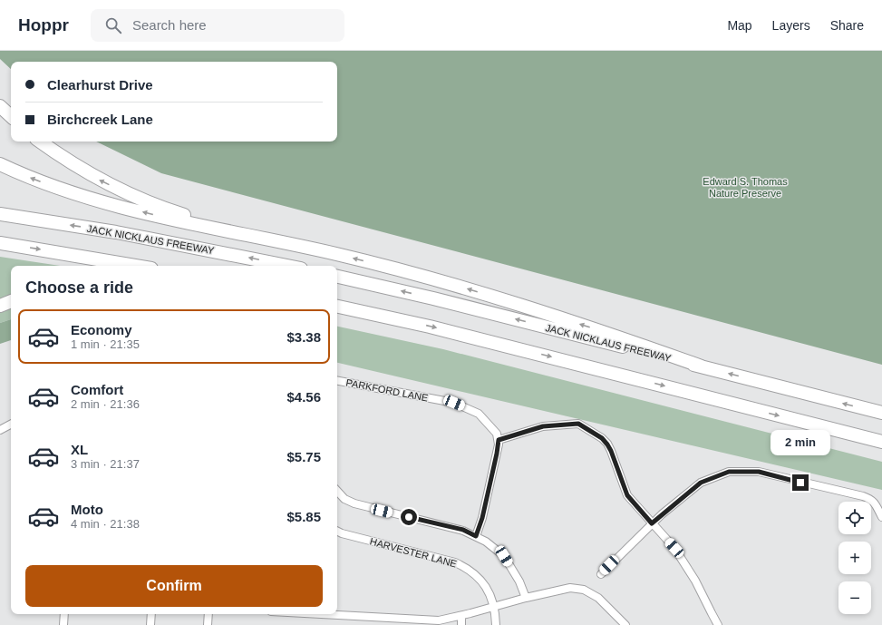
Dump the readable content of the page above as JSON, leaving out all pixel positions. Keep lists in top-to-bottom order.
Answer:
{
  "streets": {
    "highway": ["JACK NICKLAUS FREEWAY"],
    "street": ["PARKFORD LANE", "HARVESTER LANE"]
  },
  "parks": ["Edward S. Thomas Nature Preserve"],
  "page": {
    "header": "Hoppr",
    "search": "Search here",
    "nav": ["Map", "Layers", "Share"],
    "banner": ["Clearhurst Drive", "Birchcreek Lane"],
    "heading": "Choose a ride",
    "list": [
      {
        "name": "Economy",
        "note": "1 min · 21:35",
        "value": "$3.38"
      },
      {
        "name": "Comfort",
        "note": "2 min · 21:36",
        "value": "$4.56"
      },
      {
        "name": "XL",
        "note": "3 min · 21:37",
        "value": "$5.75"
      },
      {
        "name": "Moto",
        "note": "4 min · 21:38",
        "value": "$5.85"
      }
    ],
    "bubble": "2 min",
    "map_buttons": ["+", "−"],
    "buttons": "Confirm"
  }
}
